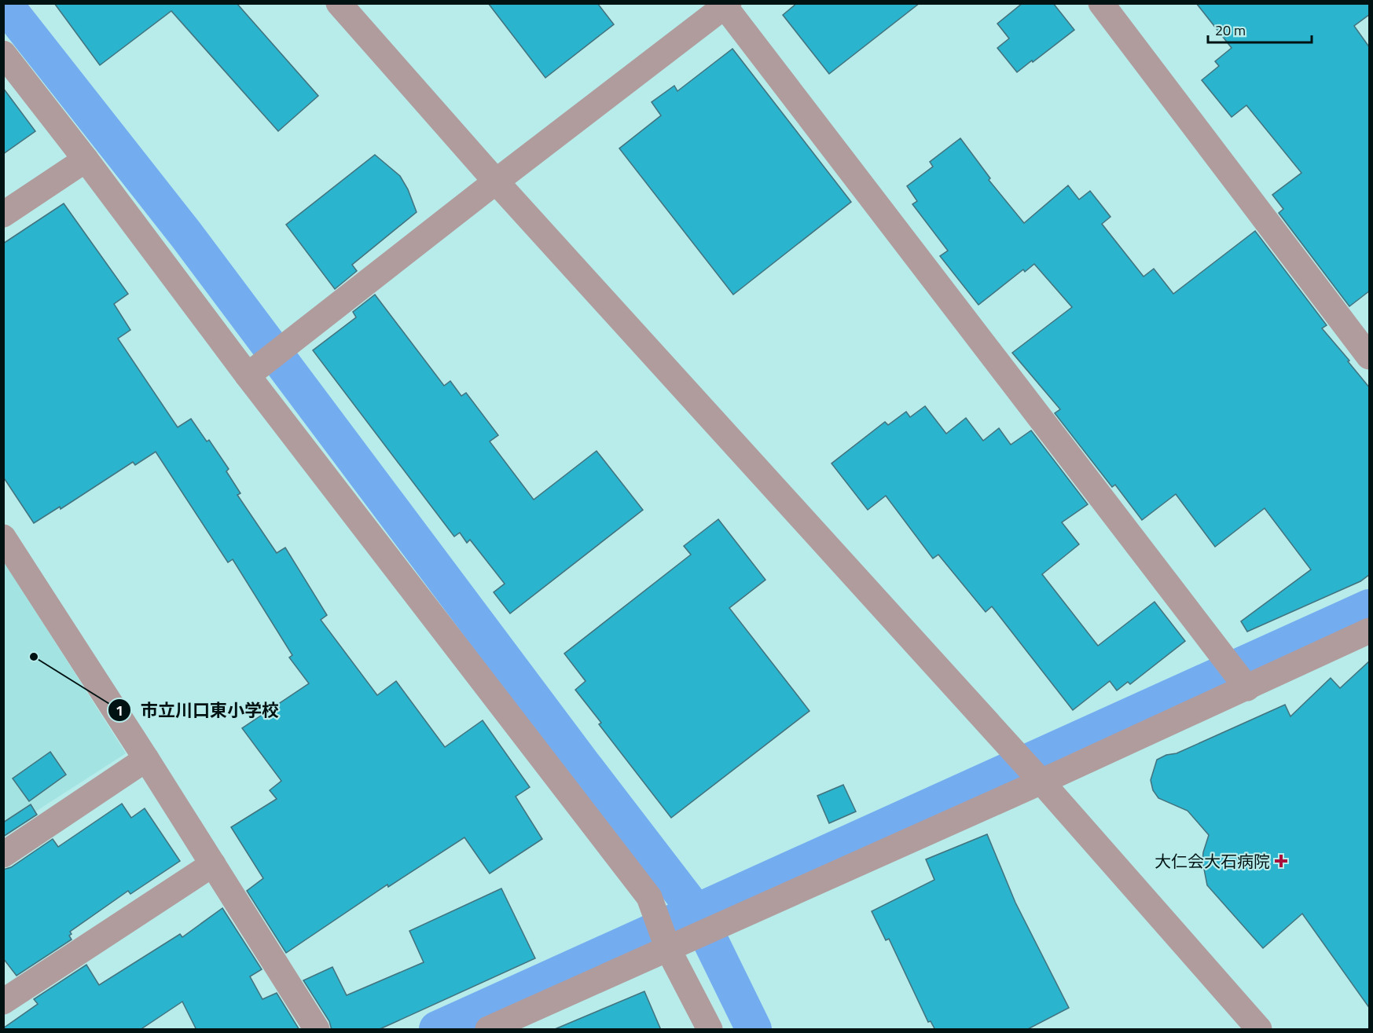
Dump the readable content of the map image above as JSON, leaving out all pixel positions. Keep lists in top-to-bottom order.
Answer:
{
  "places": {
    "other": ["市立川口東小学校"],
    "health": ["大仁会大石病院"]
  },
  "scale_bar": "20 m"
}
